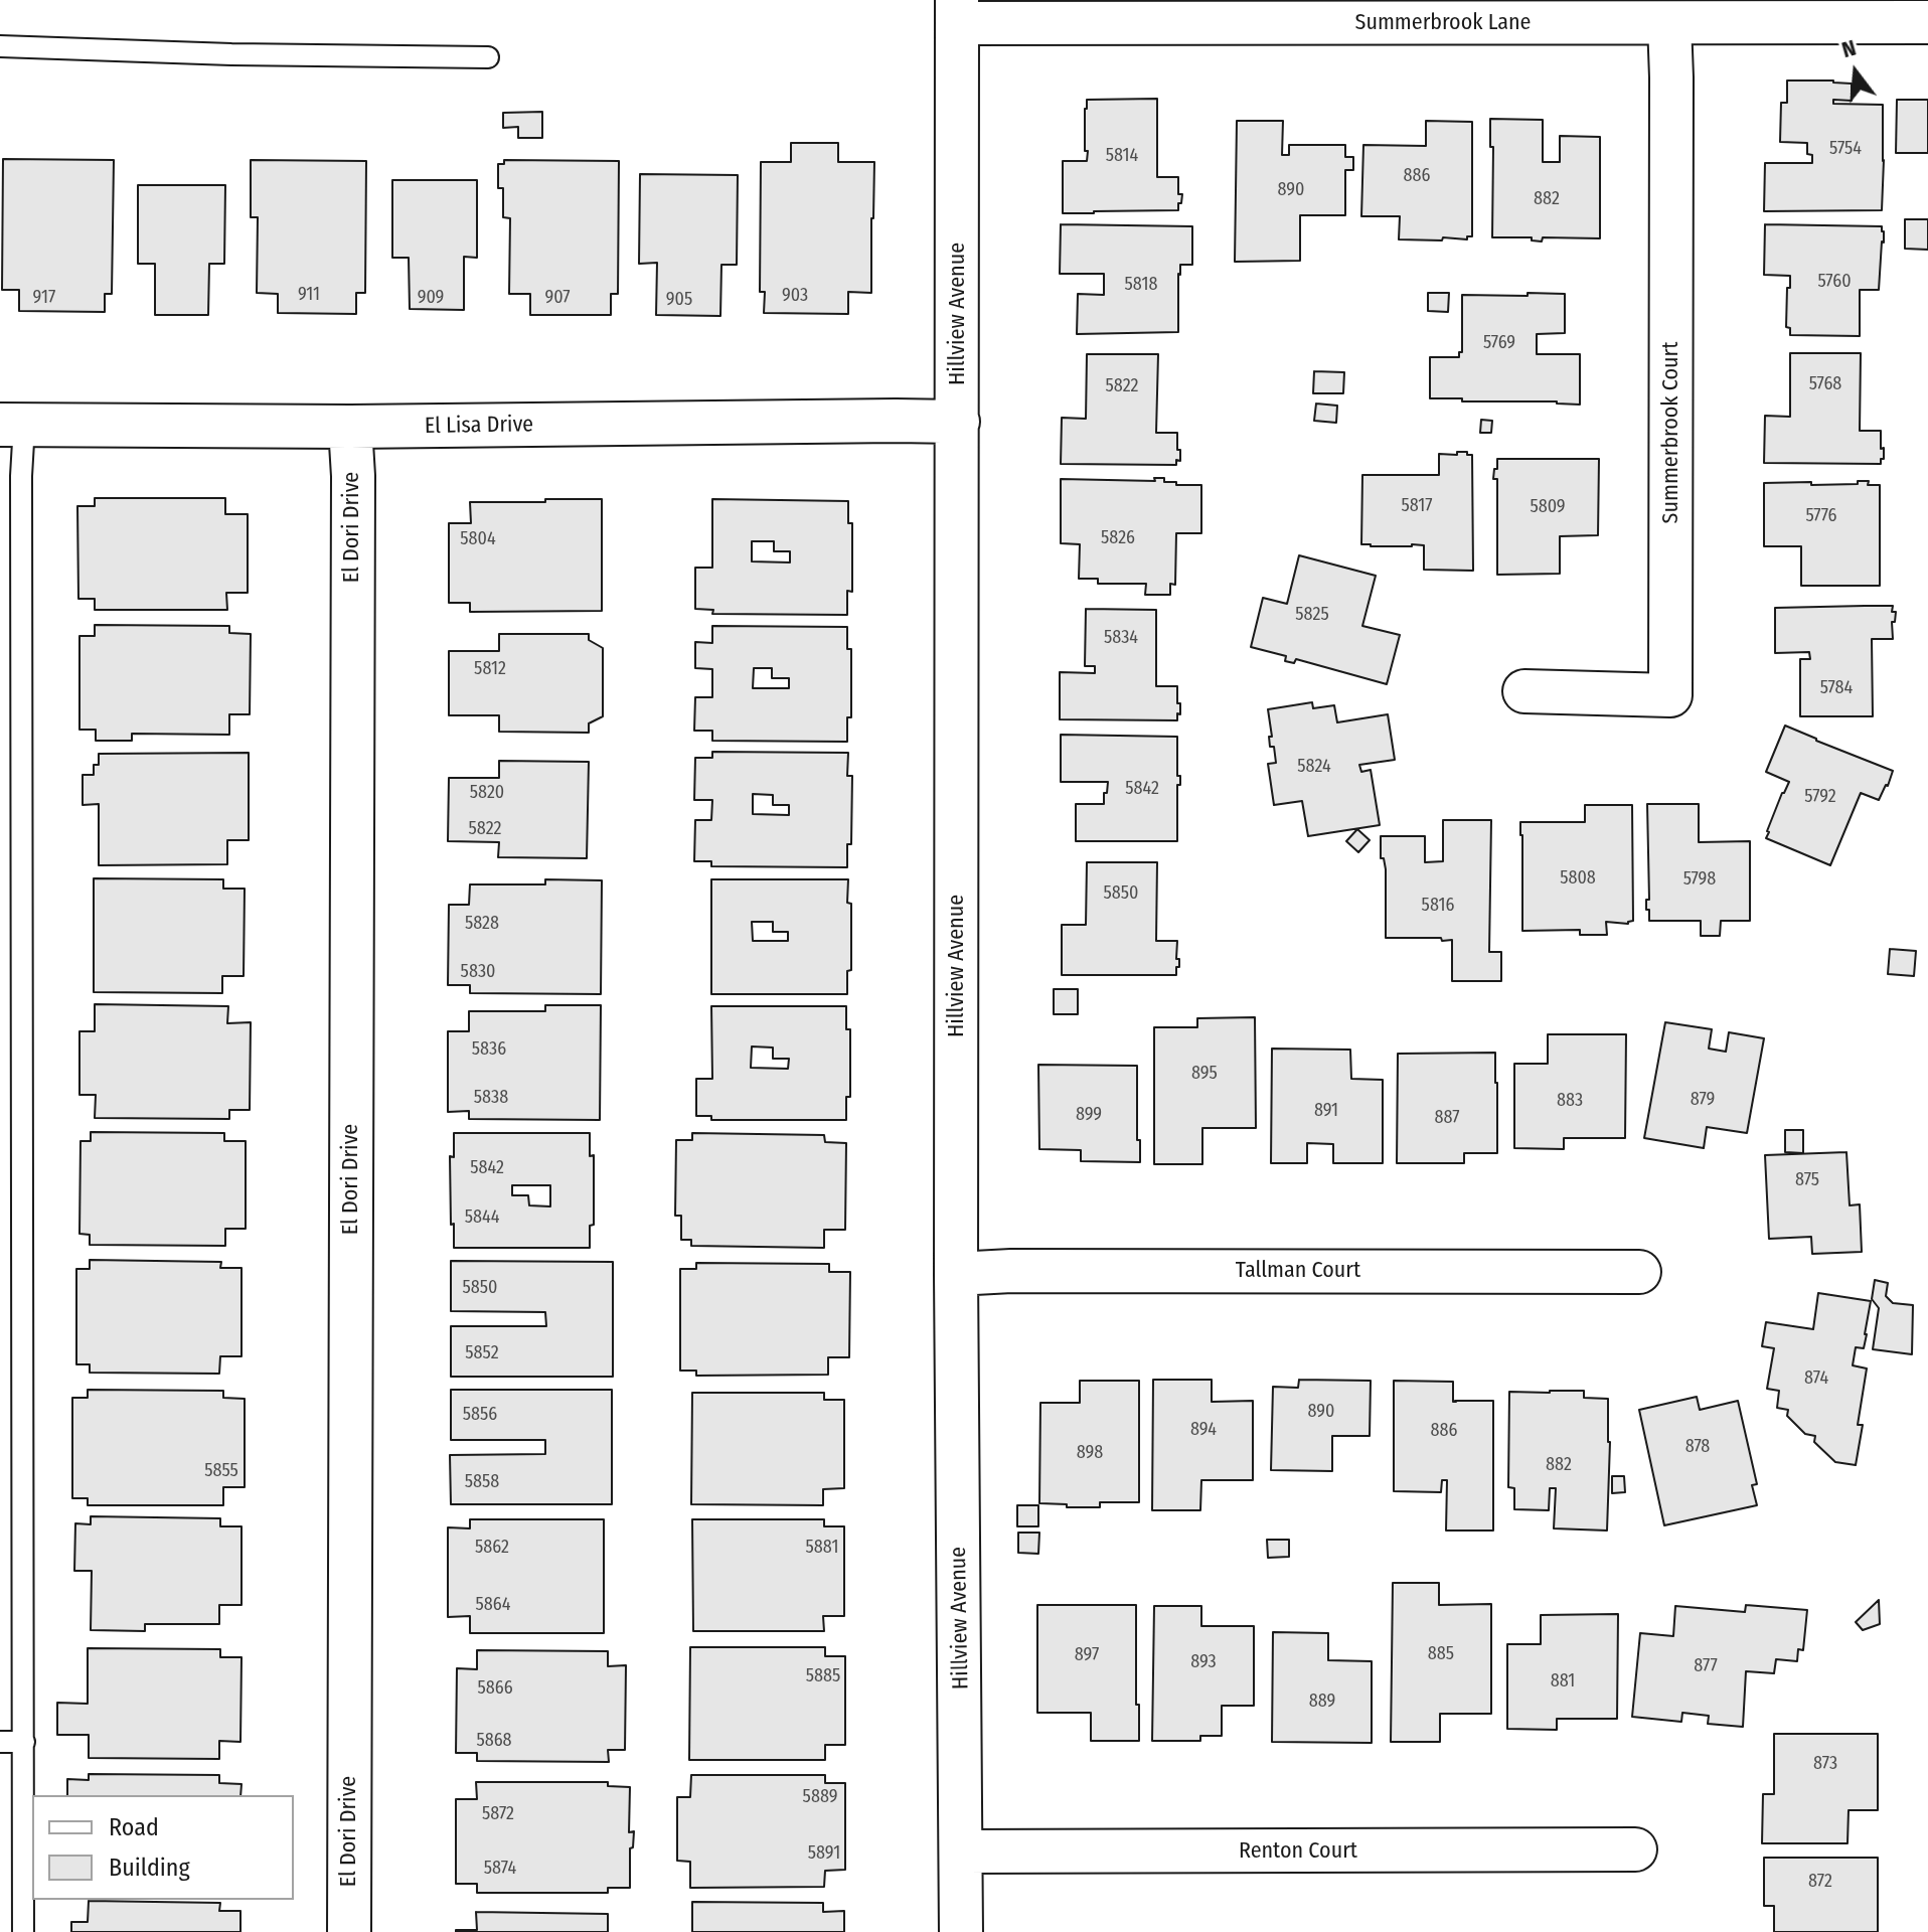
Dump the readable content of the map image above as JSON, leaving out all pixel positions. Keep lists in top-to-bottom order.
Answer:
{
  "streets": {
    "street": [
      "Summerbrook Lane",
      "Hillview Avenue",
      "El Lisa Drive",
      "Summerbrook Court",
      "El Dori Drive",
      "Tallman Court",
      "Renton Court"
    ]
  },
  "crossings": [
    ["Summerbrook Lane", "Hillview Avenue"],
    ["Summerbrook Lane", "Summerbrook Court"],
    ["Hillview Avenue", "El Lisa Drive"],
    ["Hillview Avenue", "Tallman Court"],
    ["Hillview Avenue", "Renton Court"],
    ["El Lisa Drive", "El Dori Drive"]
  ],
  "house_numbers": [
    "5754",
    "5814",
    "886",
    "890",
    "882",
    "5760",
    "5818",
    "911",
    "903",
    "917",
    "909",
    "907",
    "905",
    "5769",
    "5768",
    "5822",
    "5817",
    "5809",
    "5776",
    "5826",
    "5804",
    "5825",
    "5834",
    "5812",
    "5784",
    "5824",
    "5842",
    "5820",
    "5792",
    "5822",
    "5808",
    "5798",
    "5850",
    "5816",
    "5828",
    "5830",
    "5836",
    "895",
    "5838",
    "879",
    "883",
    "891",
    "899",
    "887",
    "5842",
    "875",
    "5844",
    "5850",
    "5852",
    "874",
    "890",
    "5856",
    "894",
    "886",
    "878",
    "898",
    "882",
    "5855",
    "5858",
    "5862",
    "5881",
    "5864",
    "885",
    "897",
    "893",
    "877",
    "5885",
    "881",
    "5866",
    "889",
    "5868",
    "873",
    "5889",
    "5872",
    "5891",
    "5874",
    "872"
  ],
  "legend": ["Road", "Building"],
  "north": "top"
}
